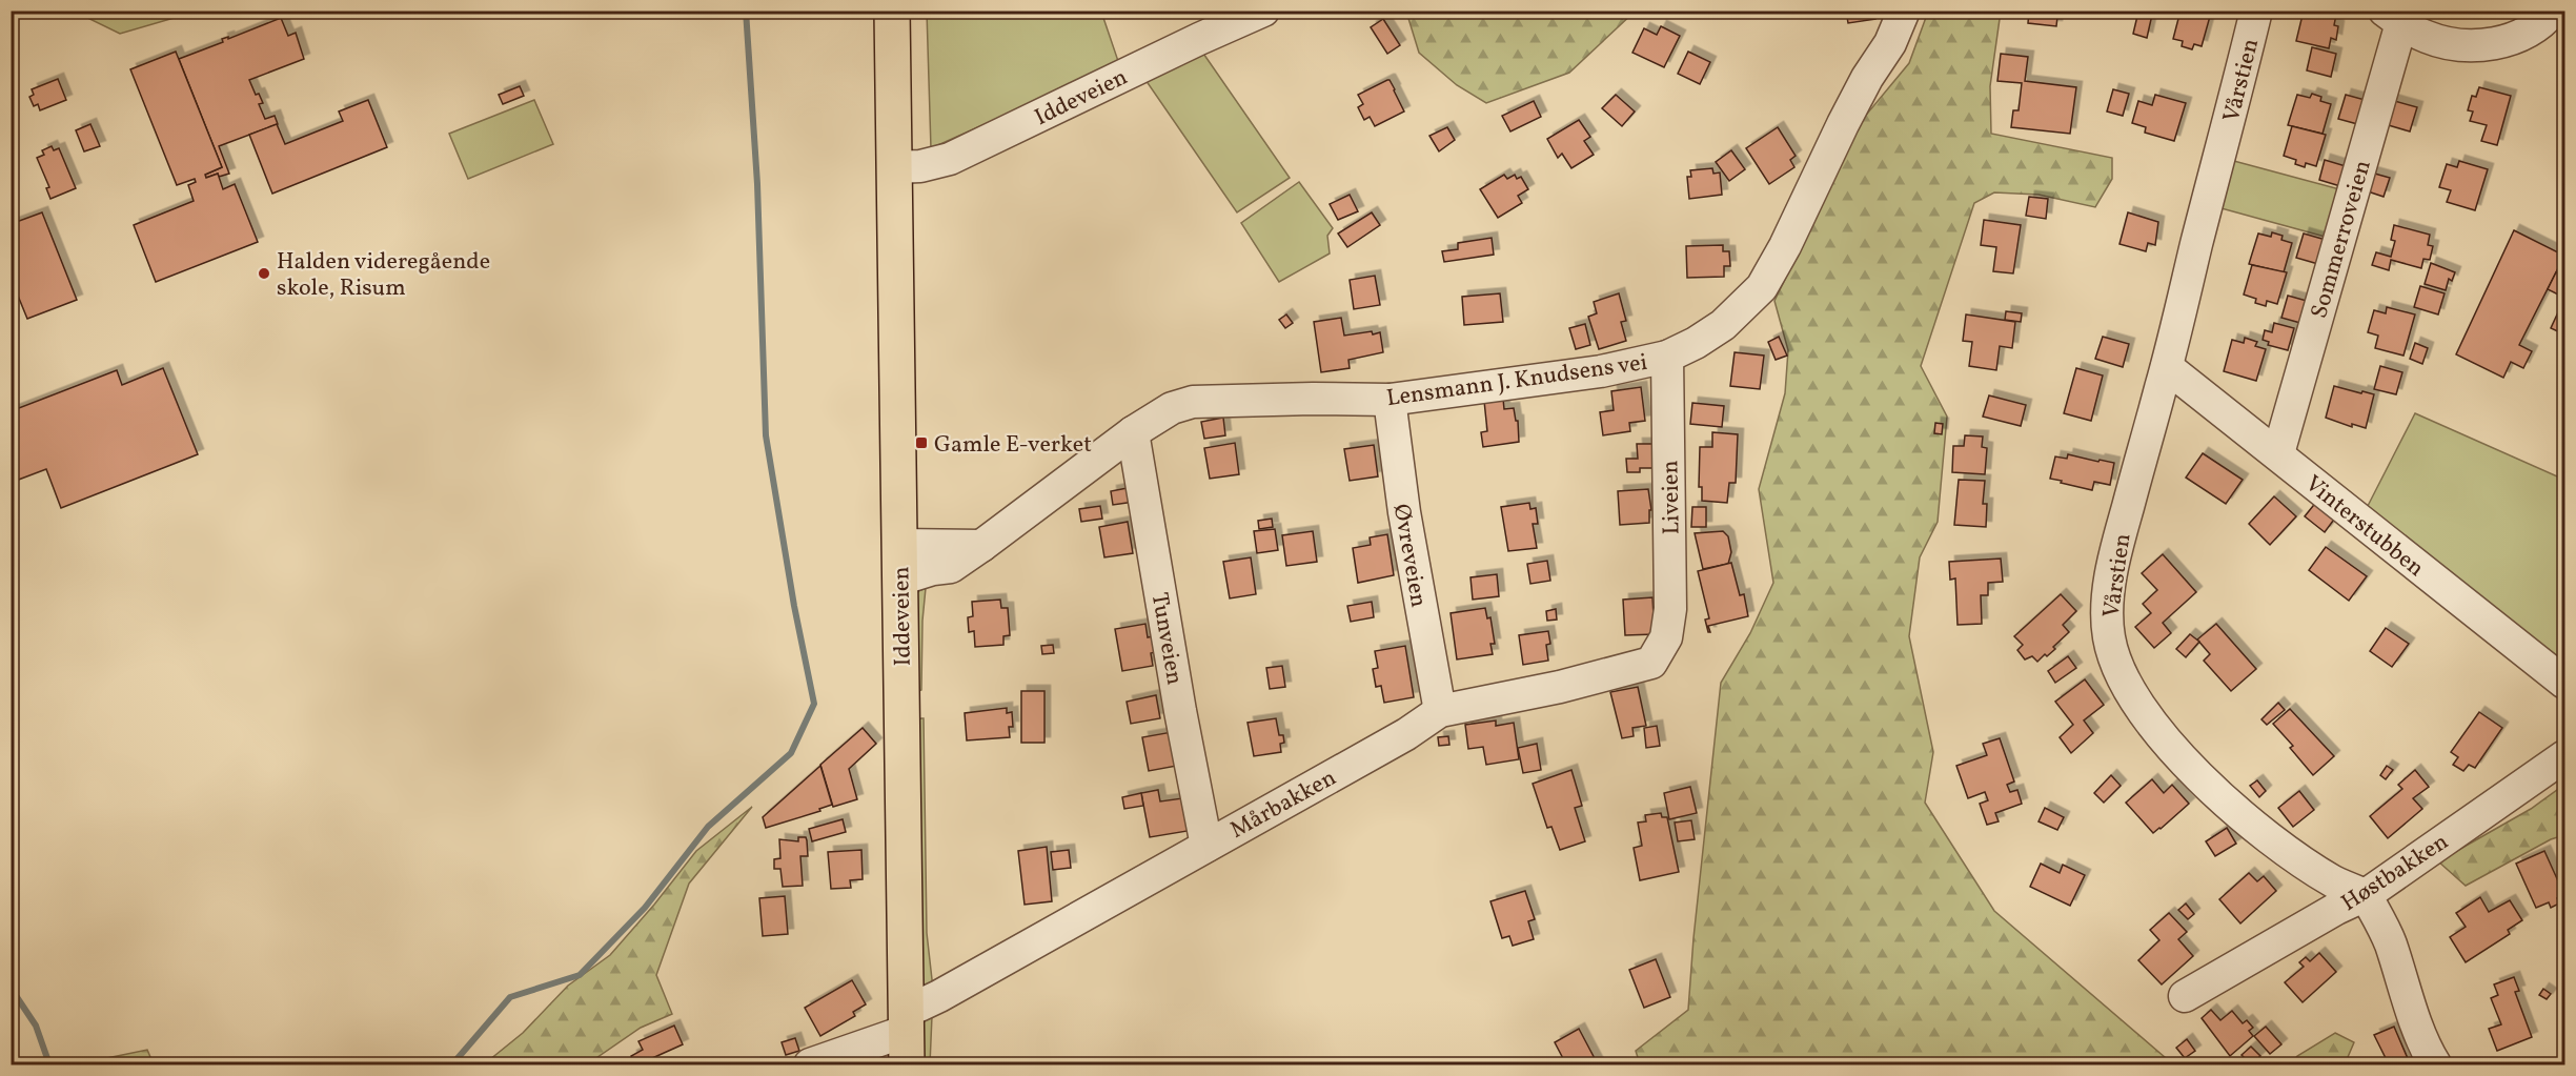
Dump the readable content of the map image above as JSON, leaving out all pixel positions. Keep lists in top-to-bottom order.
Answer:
{
  "streets": {
    "main road": ["Iddeveien"],
    "street": [
      "Vårstien",
      "Sommerroveien",
      "Lensmann J. Knudsens vei",
      "Liveien",
      "Vinterstubben",
      "Øvreveien",
      "Tunveien",
      "Mårbakken",
      "Høstbakken"
    ]
  },
  "crossings": [
    ["Vårstien", "Vinterstubben"],
    ["Vårstien", "Høstbakken"],
    ["Iddeveien", "Lensmann J. Knudsens vei"],
    ["Iddeveien", "Mårbakken"],
    ["Sommerroveien", "Vinterstubben"],
    ["Lensmann J. Knudsens vei", "Liveien"],
    ["Lensmann J. Knudsens vei", "Øvreveien"],
    ["Lensmann J. Knudsens vei", "Tunveien"],
    ["Liveien", "Mårbakken"],
    ["Øvreveien", "Mårbakken"],
    ["Tunveien", "Mårbakken"]
  ],
  "places": {
    "other": ["Halden videregående skole, Risum"],
    "transit": ["Gamle E-verket"]
  }
}
